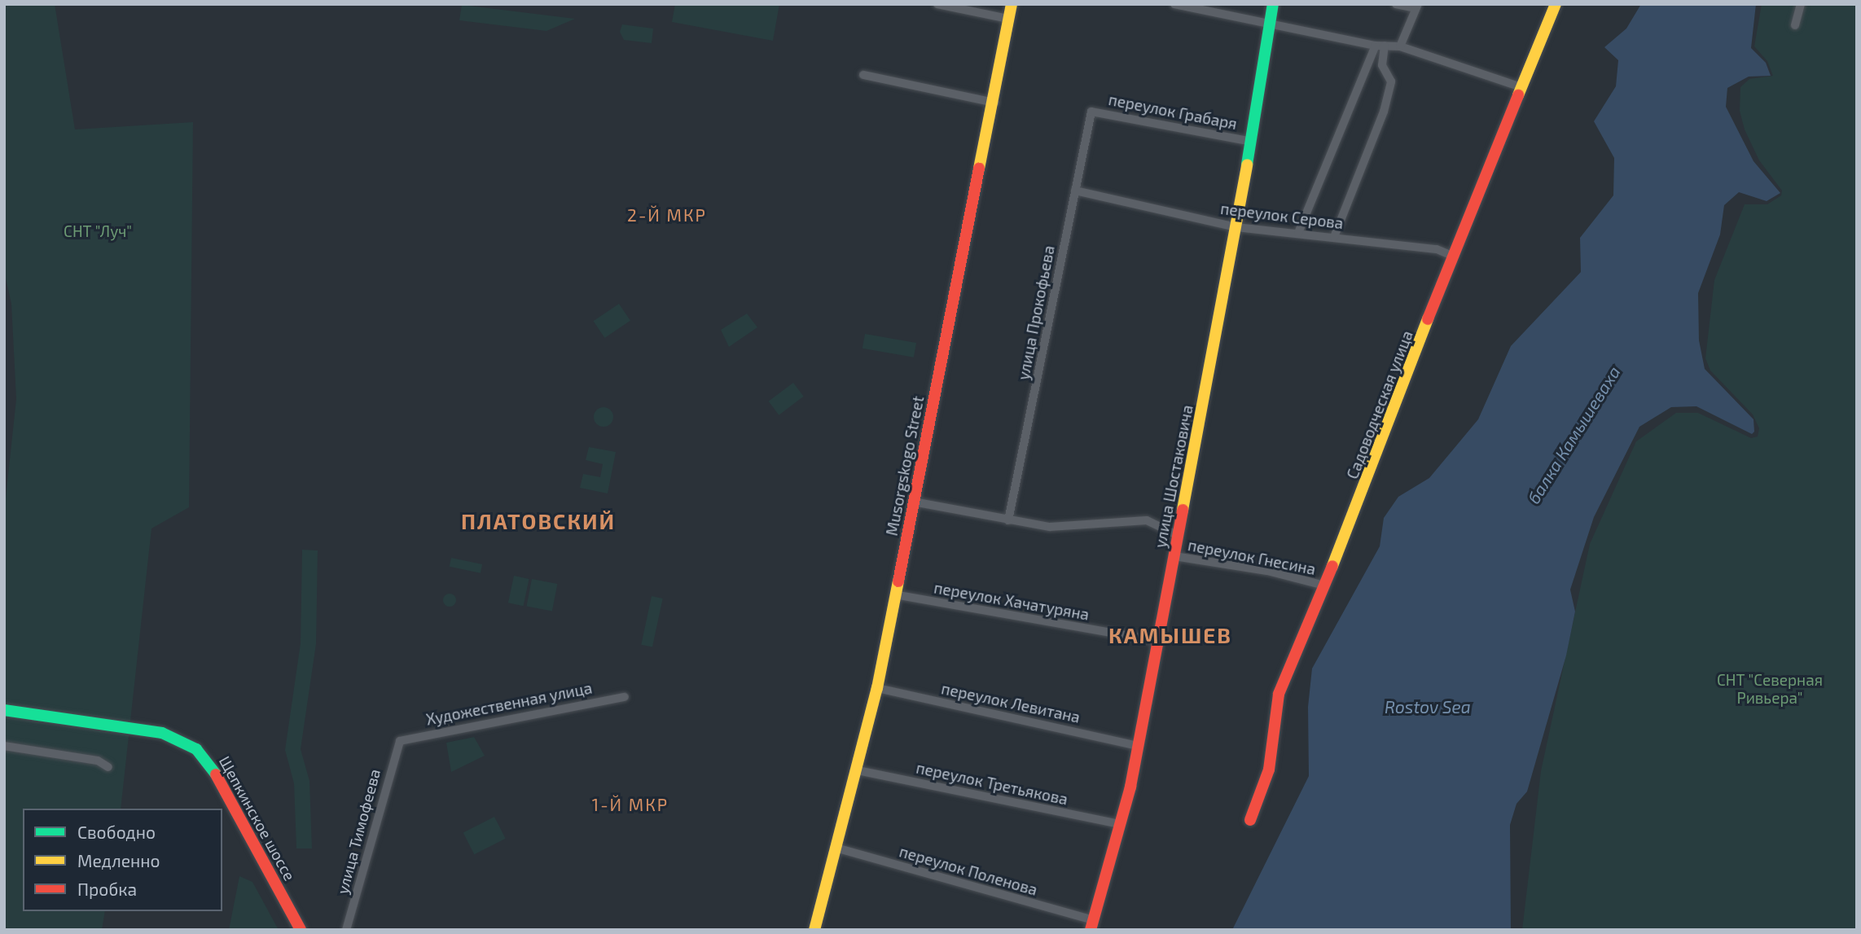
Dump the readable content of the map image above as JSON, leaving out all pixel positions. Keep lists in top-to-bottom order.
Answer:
{
  "streets": {
    "street": [
      "переулок Грабаря",
      "переулок Серова",
      "улица Прокофьева",
      "Садоводческая улица",
      "Musorgskogo Street",
      "улица Шостаковича",
      "переулок Гнесина",
      "переулок Хачатуряна",
      "переулок Левитана",
      "Художественная улица",
      "переулок Третьякова",
      "Щепкинское шоссе",
      "улица Тимофеева",
      "переулок Поленова"
    ]
  },
  "crossings": [
    ["переулок Грабаря", "улица Прокофьева"],
    ["переулок Грабаря", "улица Шостаковича"],
    ["переулок Серова", "улица Прокофьева"],
    ["переулок Серова", "Садоводческая улица"],
    ["переулок Серова", "улица Шостаковича"],
    ["улица Прокофьева", "переулок Гнесина"],
    ["Садоводческая улица", "переулок Гнесина"],
    ["Musorgskogo Street", "переулок Гнесина"],
    ["Musorgskogo Street", "переулок Хачатуряна"],
    ["Musorgskogo Street", "переулок Левитана"],
    ["Musorgskogo Street", "переулок Третьякова"],
    ["Musorgskogo Street", "переулок Поленова"],
    ["улица Шостаковича", "переулок Гнесина"],
    ["улица Шостаковича", "переулок Хачатуряна"],
    ["улица Шостаковича", "переулок Левитана"],
    ["улица Шостаковича", "переулок Третьякова"],
    ["улица Шостаковича", "переулок Поленова"],
    ["Художественная улица", "улица Тимофеева"]
  ],
  "districts": [
    "2-Й МКР",
    "ПЛАТОВСКИЙ",
    "КАМЫШЕВ",
    "1-Й МКР"
  ],
  "water": ["балка Камышеваха", "Rostov Sea"],
  "parks": ["СНТ \"Луч\"", "СНТ \"Северная Ривьера\""],
  "legend": ["Свободно", "Медленно", "Пробка"]
}
